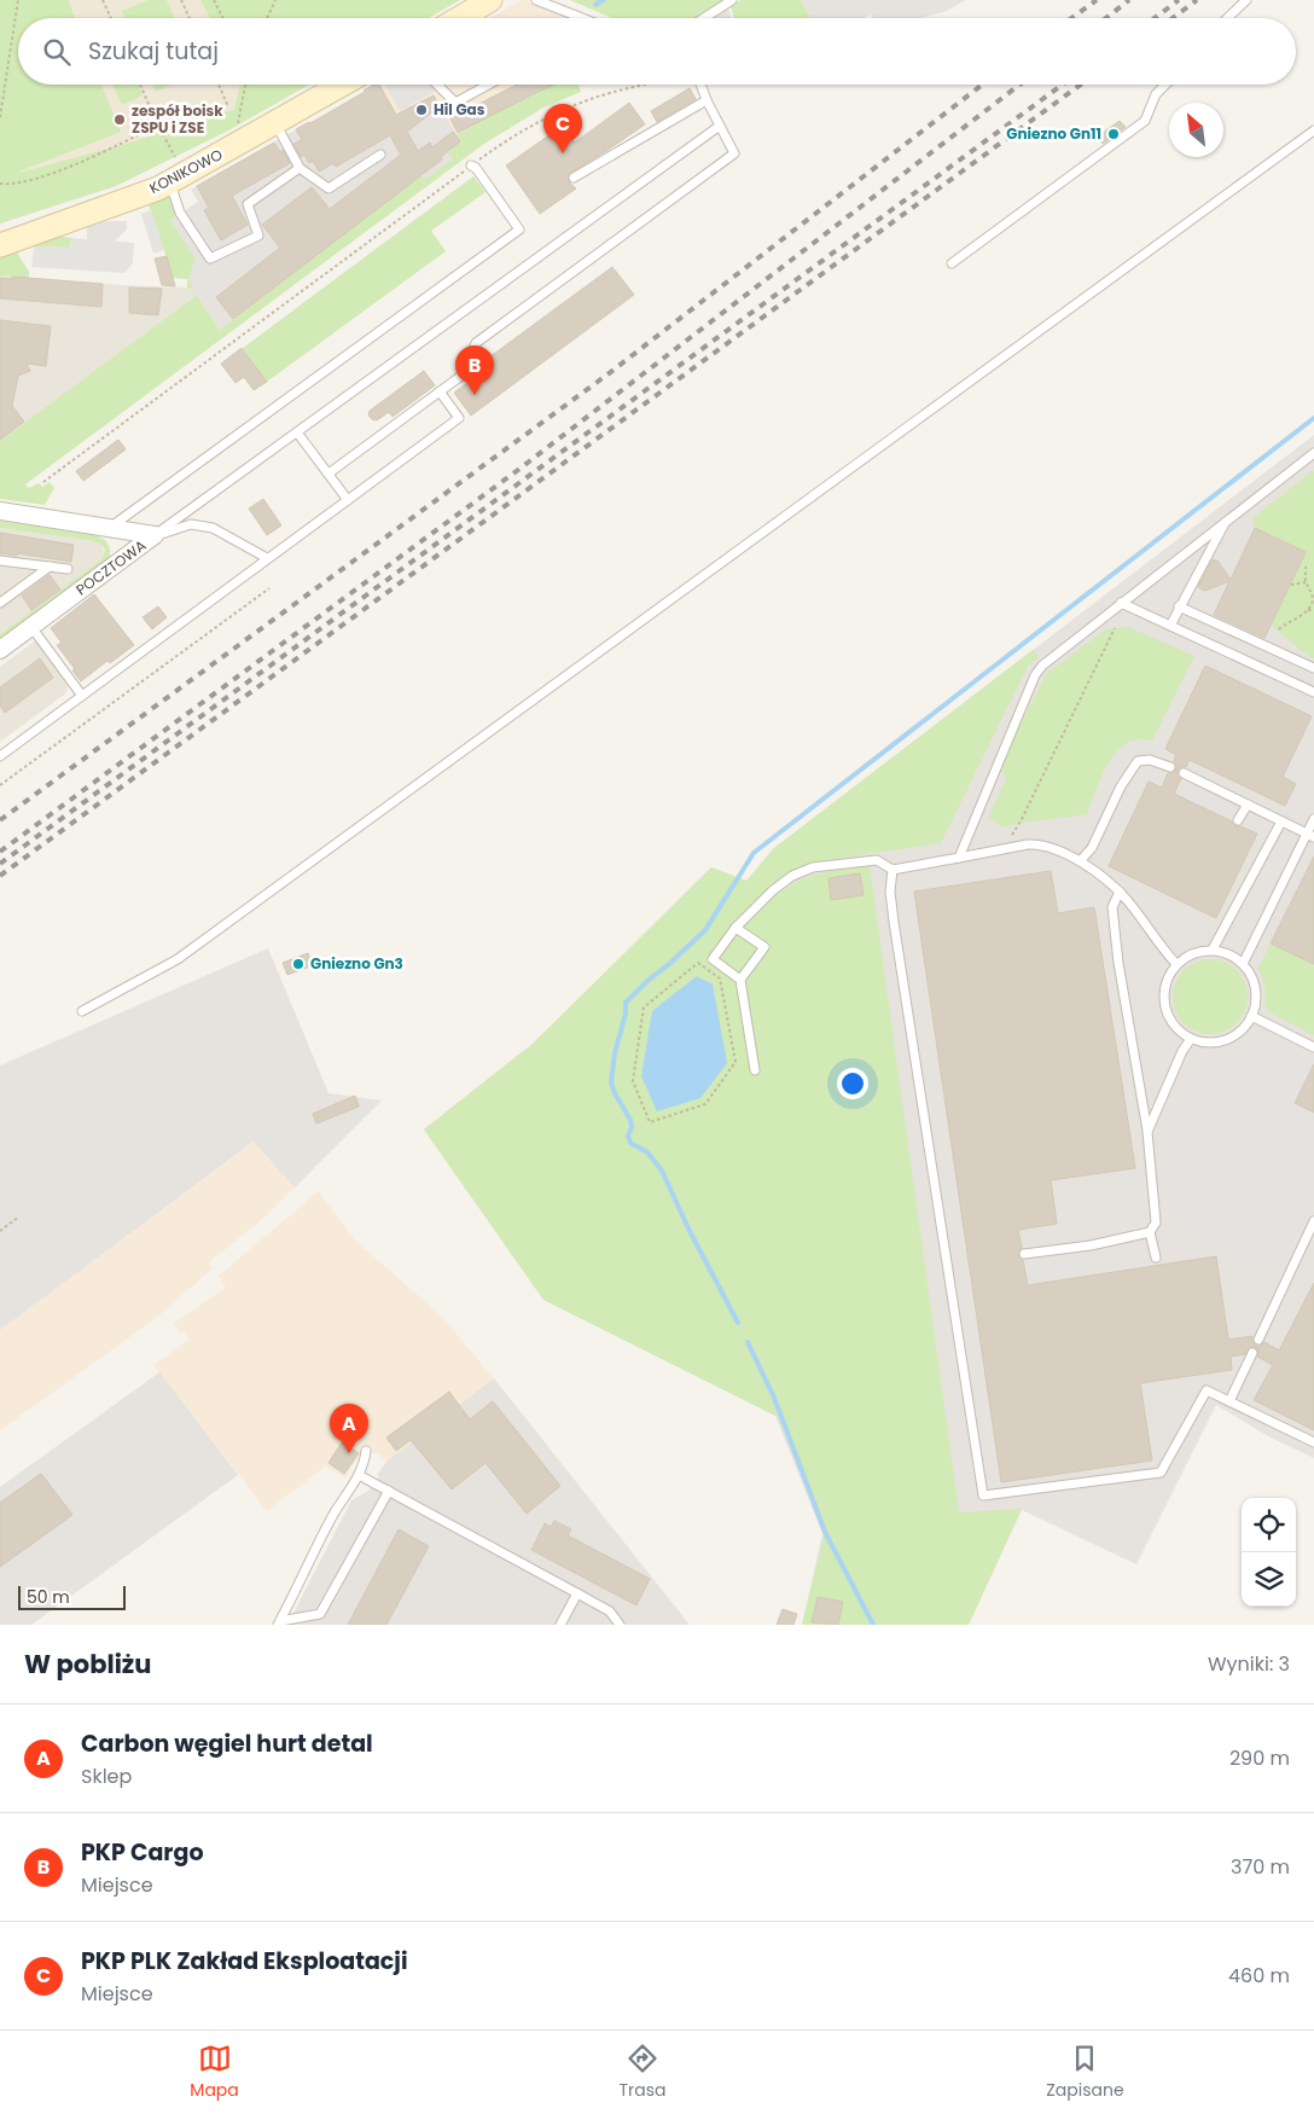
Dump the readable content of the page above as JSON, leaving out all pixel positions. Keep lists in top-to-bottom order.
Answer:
{
  "streets": {
    "street": ["KONIKOWO", "POCZTOWA"]
  },
  "places": [
    "Hil Gas",
    "zespół boisk ZSPU i ZSE",
    "Gniezno Gn11",
    "Gniezno Gn3"
  ],
  "scale_bar": "50 m",
  "north": "top left",
  "page": {
    "search": "Szukaj tutaj",
    "pins": ["C", "B", "A"],
    "scale": "50 m",
    "heading": ["W pobliżu", "Wyniki: 3"],
    "list": [
      {
        "mark": "A",
        "name": "Carbon węgiel hurt detal",
        "note": "Sklep",
        "value": "290 m"
      },
      {
        "mark": "B",
        "name": "PKP Cargo",
        "note": "Miejsce",
        "value": "370 m"
      },
      {
        "mark": "C",
        "name": "PKP PLK Zakład Eksploatacji",
        "note": "Miejsce",
        "value": "460 m"
      }
    ],
    "nav": ["Mapa", "Trasa", "Zapisane"]
  }
}
